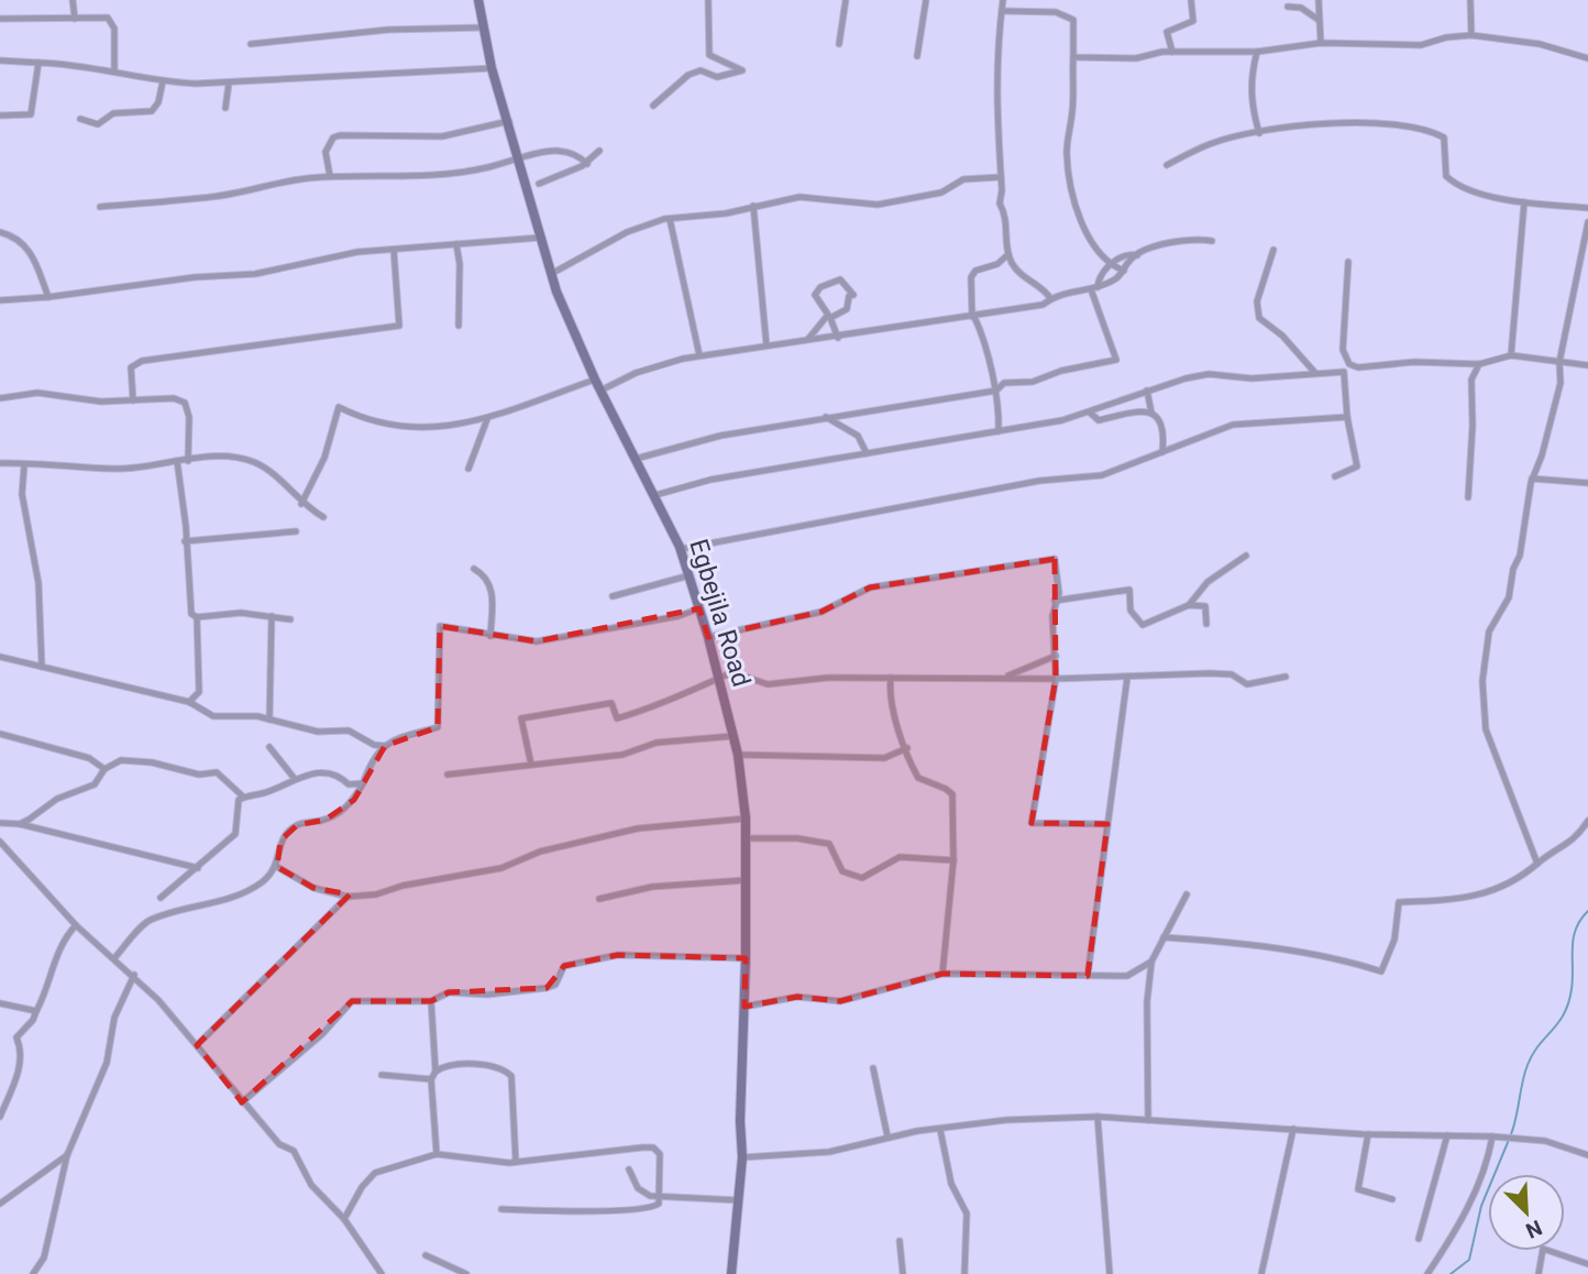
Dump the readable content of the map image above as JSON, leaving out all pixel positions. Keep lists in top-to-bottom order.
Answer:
{
  "streets": {
    "street": ["Egbejila Road"]
  },
  "north": "bottom right"
}
